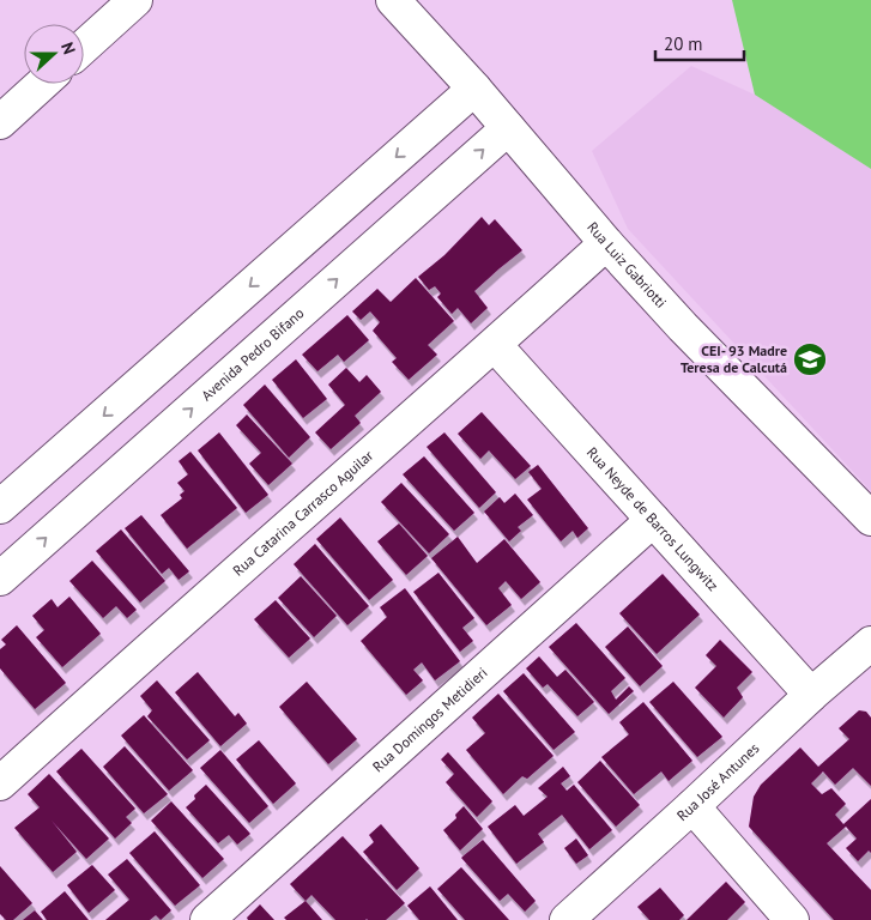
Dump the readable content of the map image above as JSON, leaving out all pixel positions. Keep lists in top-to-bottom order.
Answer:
{
  "streets": {
    "street": [
      "Rua Luiz Gabriotti",
      "Avenida Pedro Bifano",
      "Rua Catarina Carrasco Aguilar",
      "Rua Neyde de Barros Lungwitz",
      "Rua Domingos Metidieri",
      "Rua José Antunes"
    ]
  },
  "crossings": [
    ["Rua Luiz Gabriotti", "Avenida Pedro Bifano"],
    ["Rua Luiz Gabriotti", "Rua Catarina Carrasco Aguilar"],
    ["Rua Catarina Carrasco Aguilar", "Rua Neyde de Barros Lungwitz"],
    ["Rua Neyde de Barros Lungwitz", "Rua Domingos Metidieri"],
    ["Rua Neyde de Barros Lungwitz", "Rua José Antunes"]
  ],
  "places": {
    "school or university": ["CEI- 93 Madre Teresa de Calcutá"]
  },
  "scale_bar": "20 m",
  "north": "right"
}
